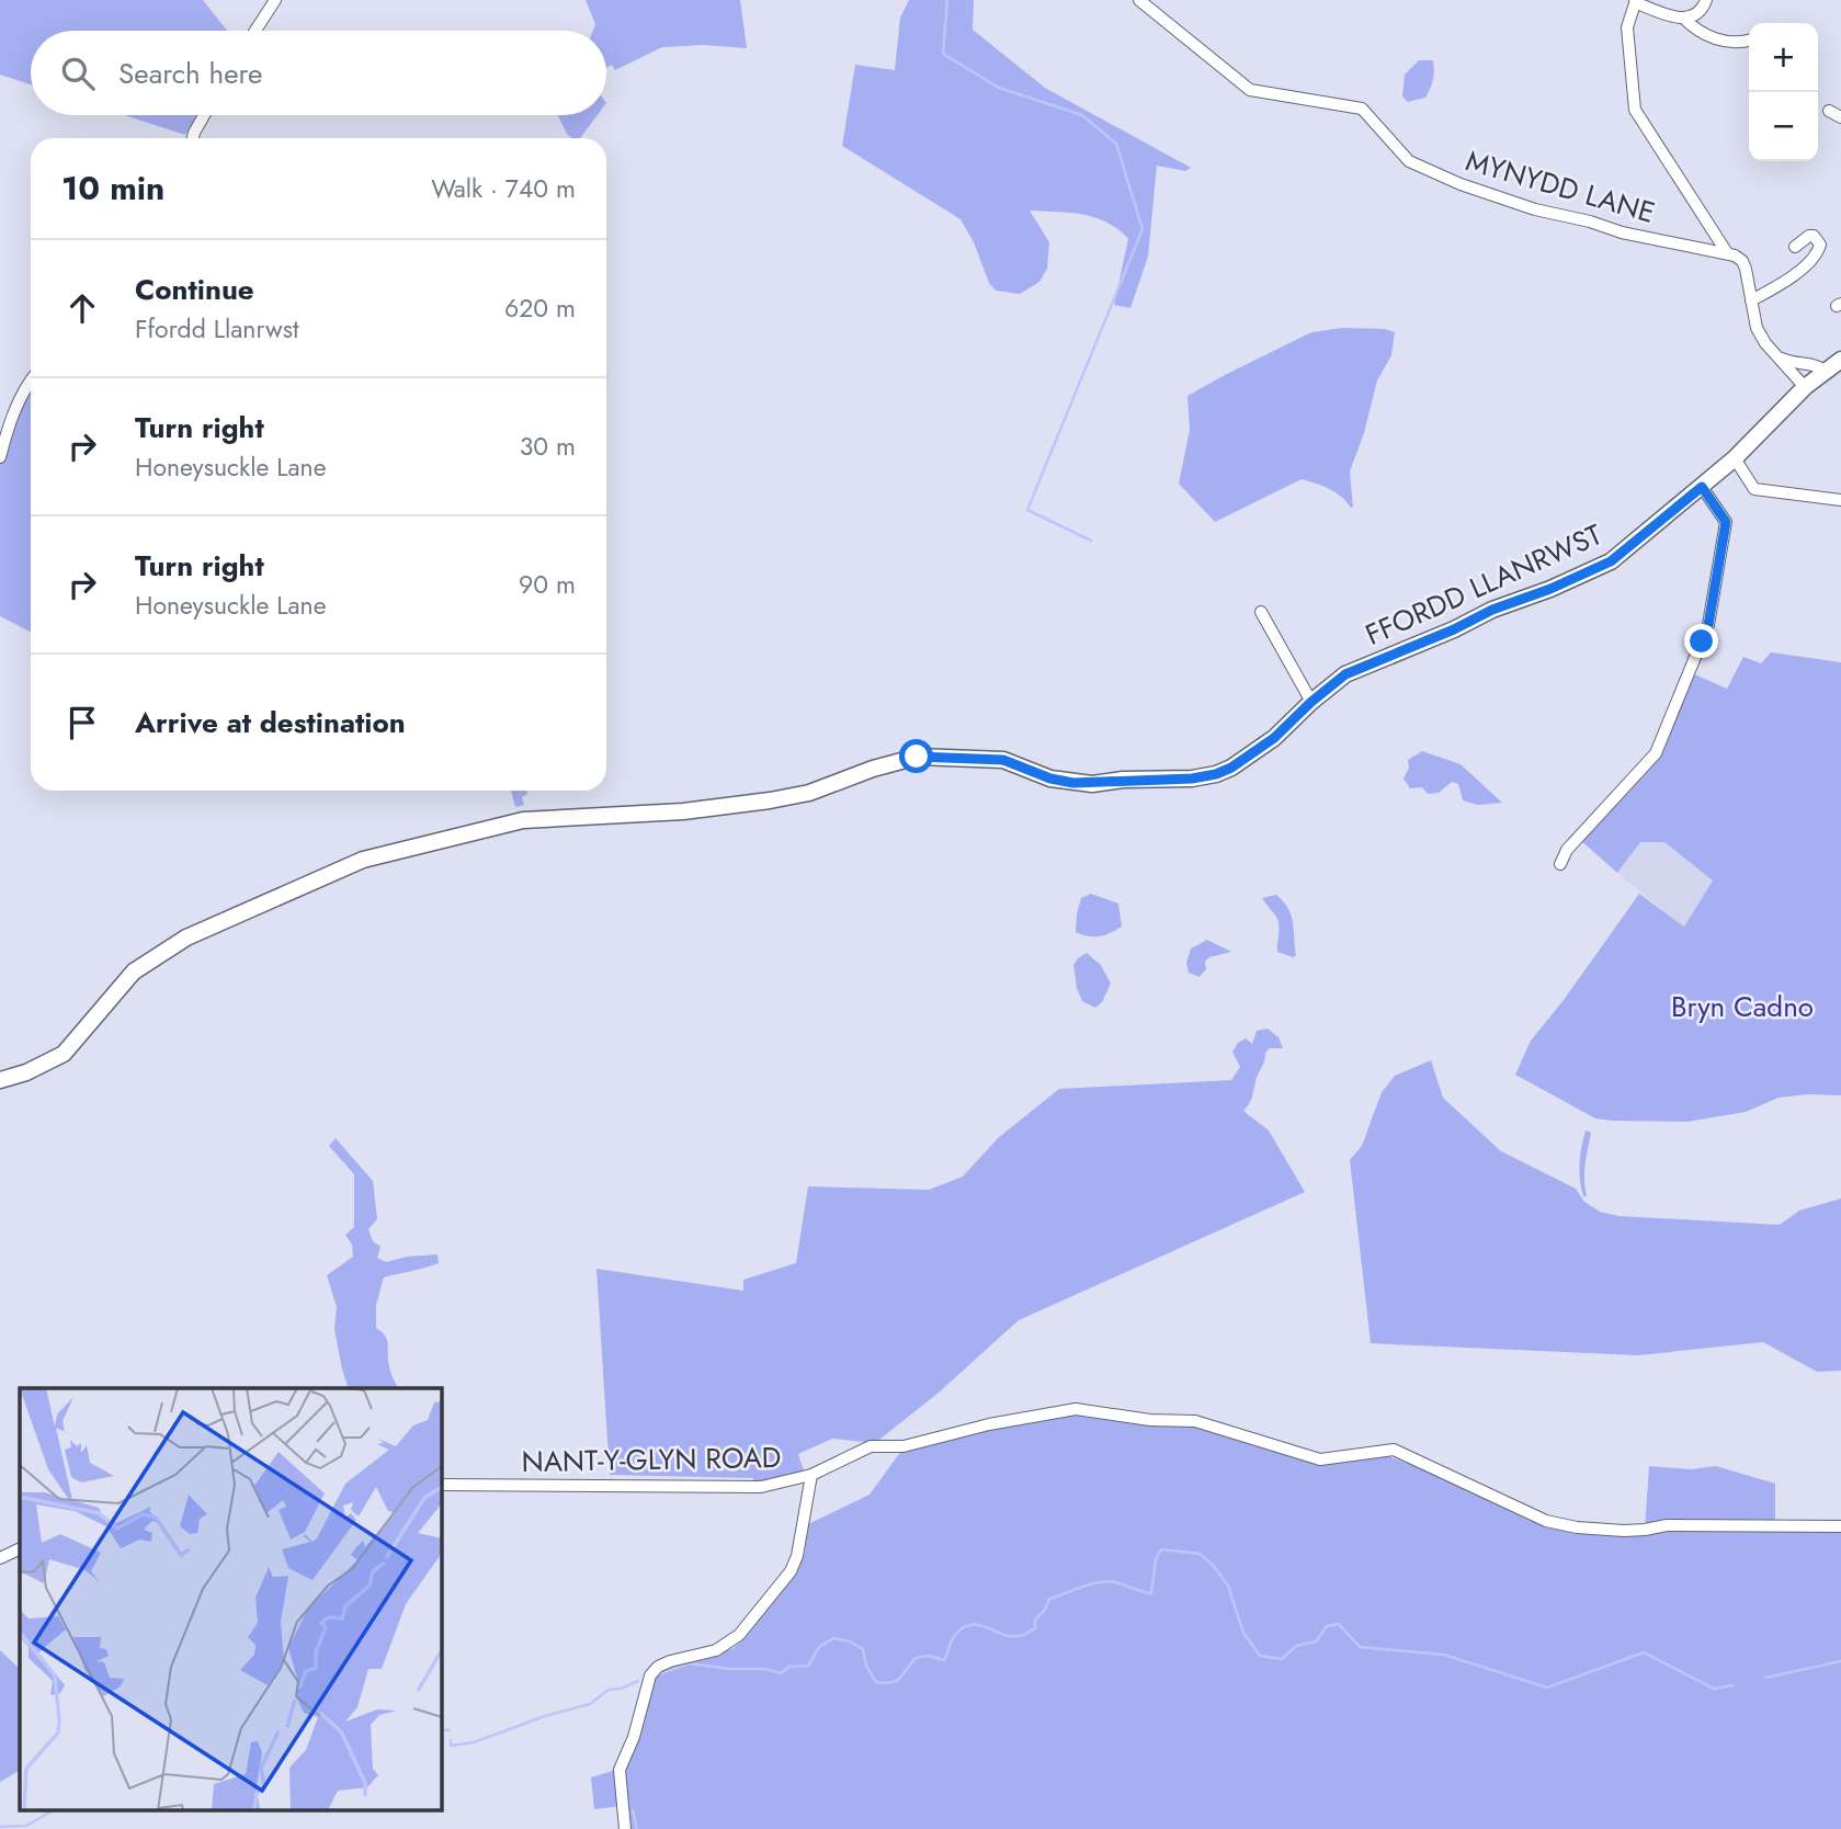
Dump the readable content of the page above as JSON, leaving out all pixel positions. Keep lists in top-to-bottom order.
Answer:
{
  "streets": {
    "main road": ["FFORDD LLANRWST"],
    "street": ["MYNYDD LANE", "NANT-Y-GLYN ROAD"]
  },
  "parks": ["Bryn Cadno"],
  "page": {
    "map_buttons": ["+", "−"],
    "search": "Search here",
    "heading": ["10 min", "Walk · 740 m"],
    "list": [
      ["Continue", "Ffordd Llanrwst", "620 m"],
      ["Turn right", "Honeysuckle Lane", "30 m"],
      ["Turn right", "Honeysuckle Lane", "90 m"],
      "Arrive at destination"
    ]
  }
}
